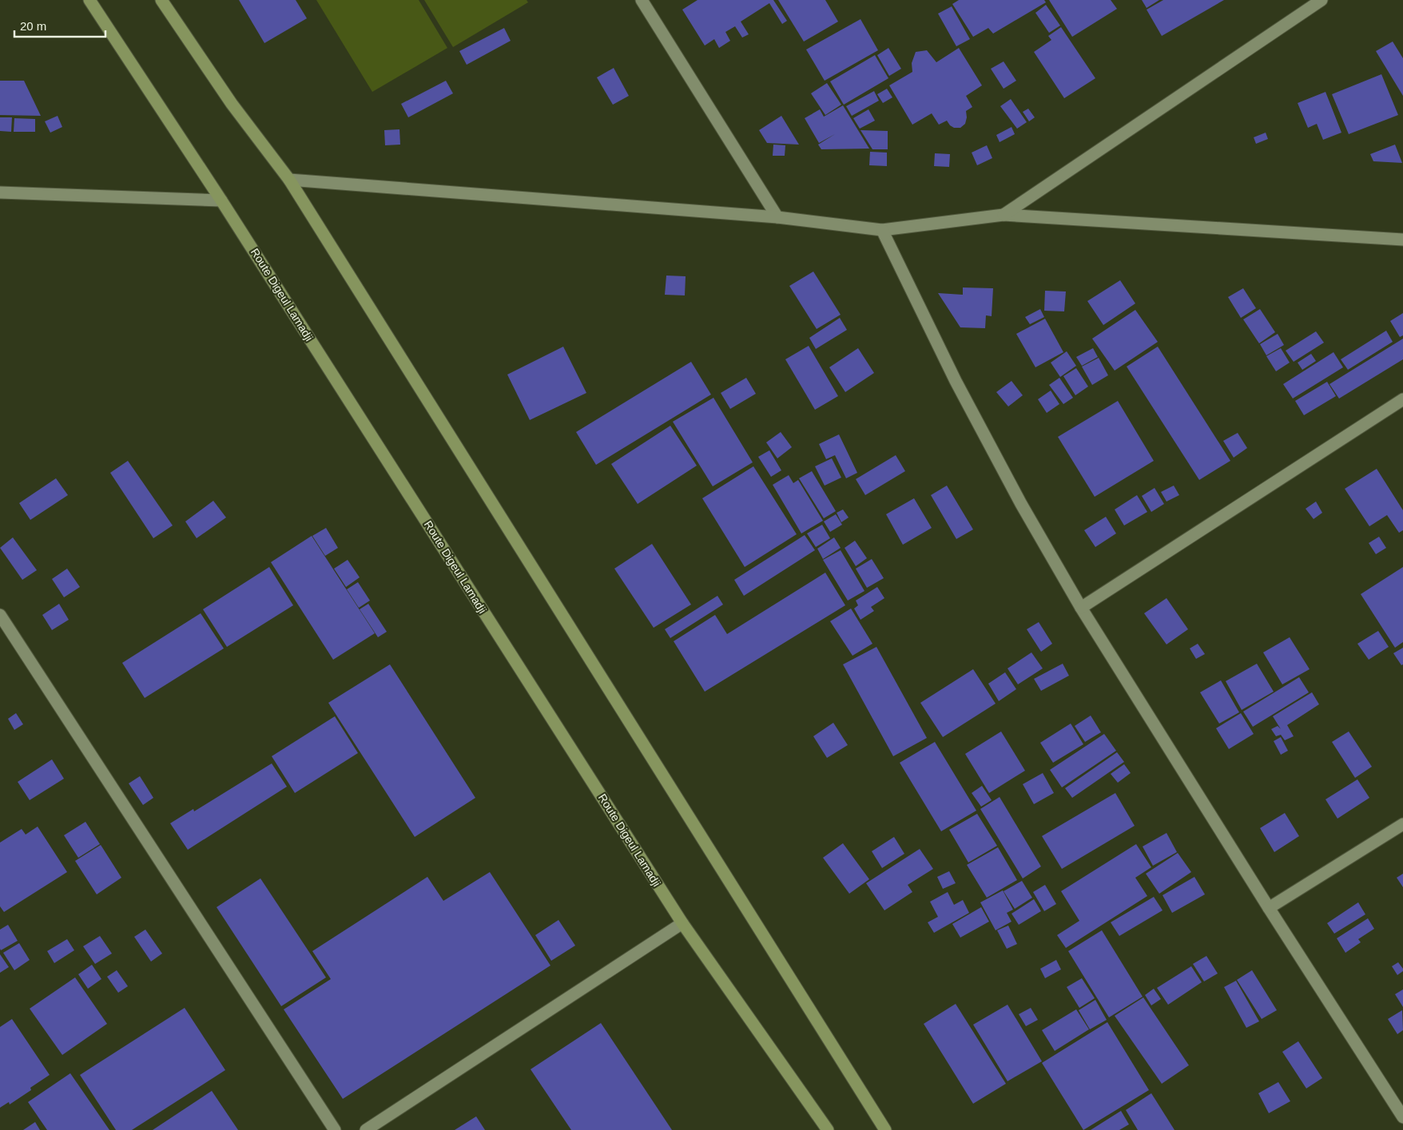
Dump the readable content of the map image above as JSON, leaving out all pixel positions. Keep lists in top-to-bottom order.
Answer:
{
  "streets": {
    "main road": ["Route Digeul Lamadji"]
  },
  "scale_bar": "20 m"
}
